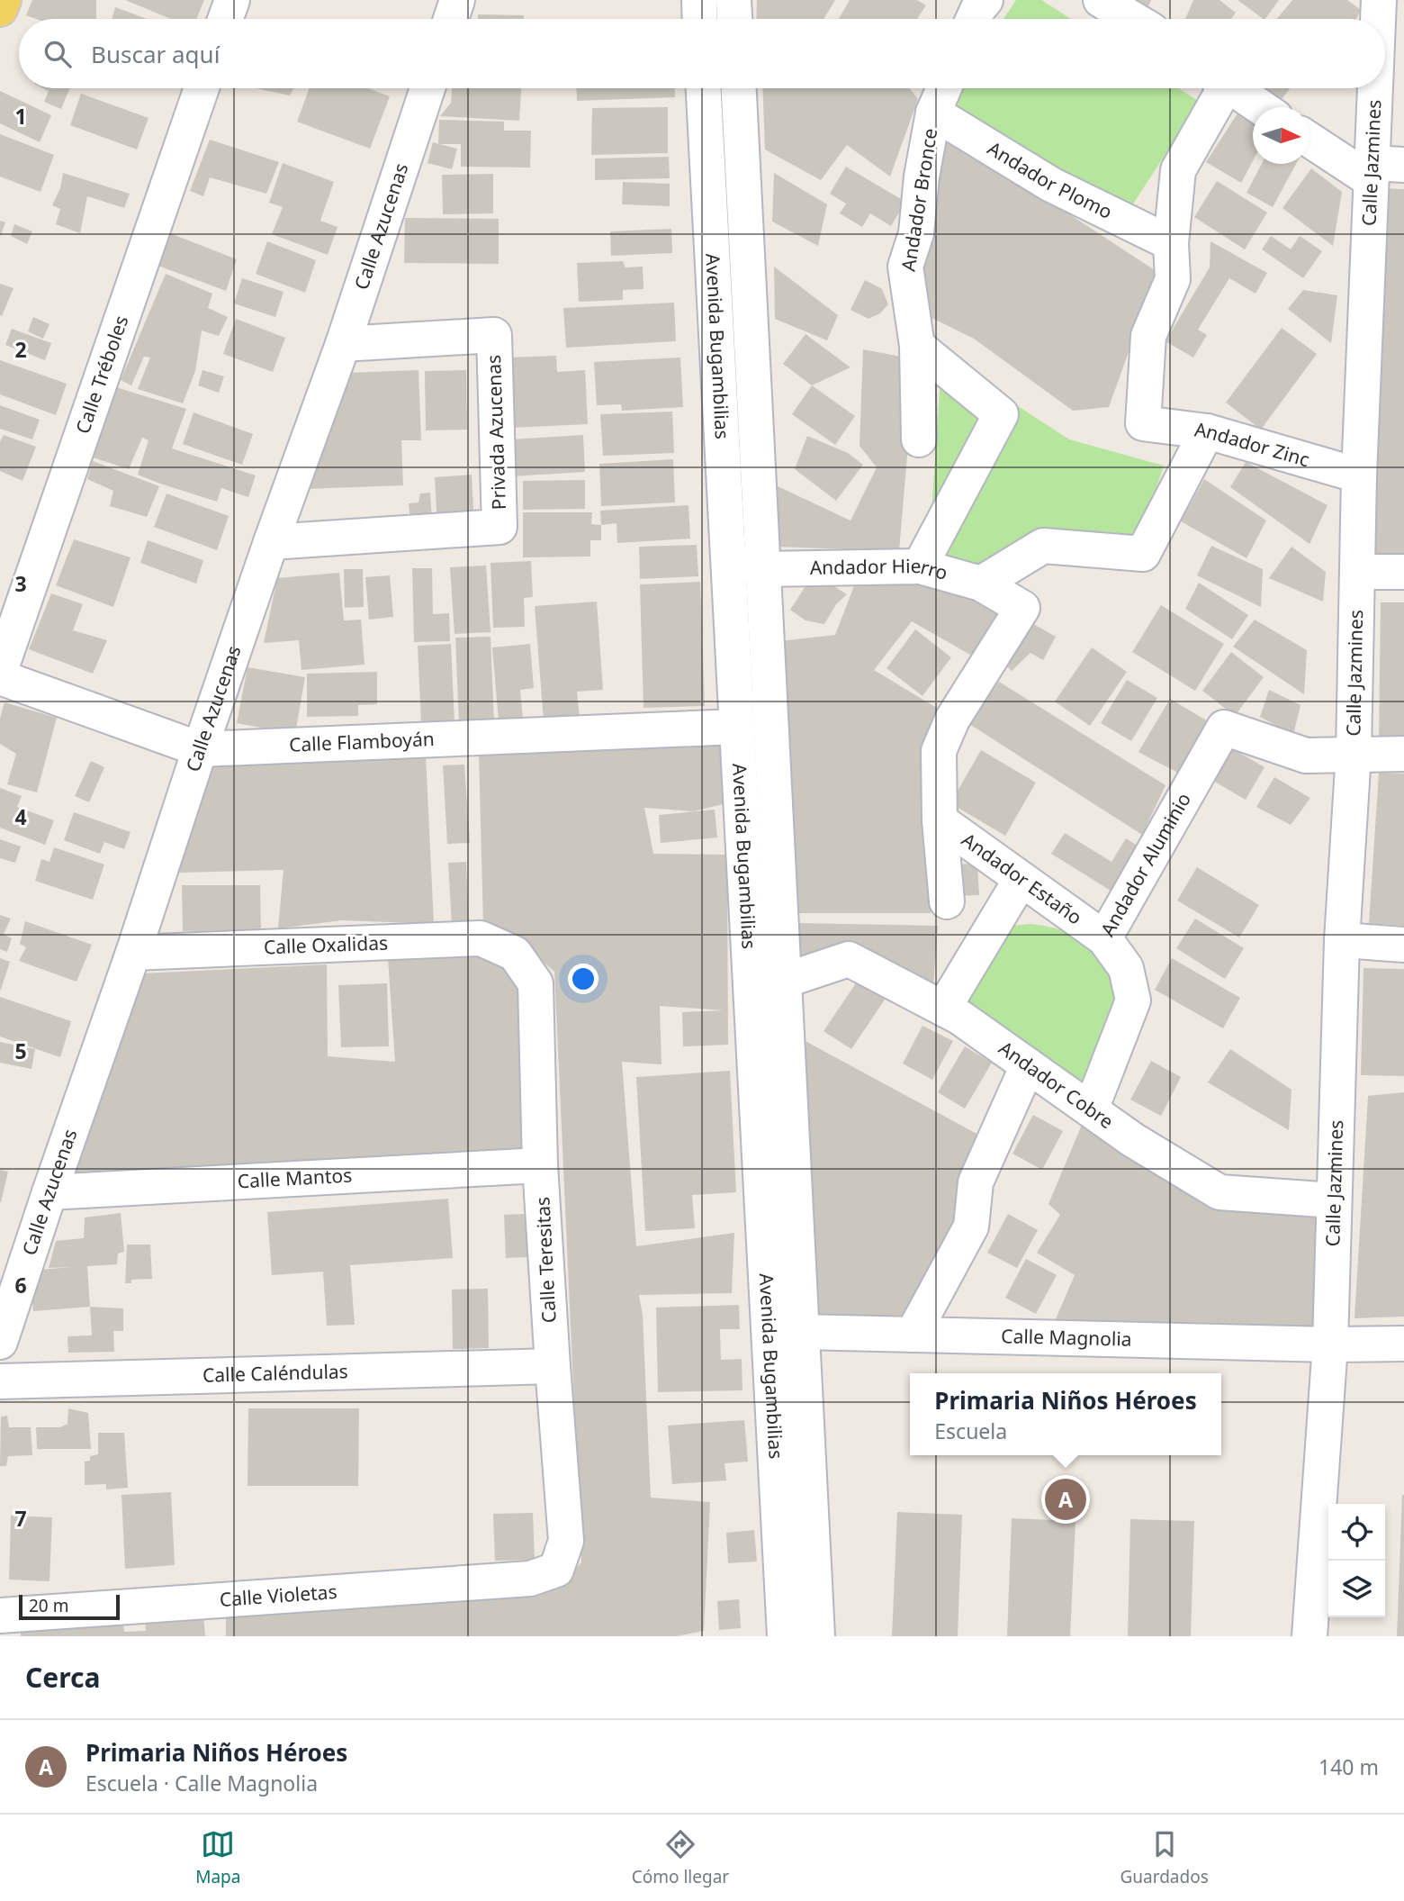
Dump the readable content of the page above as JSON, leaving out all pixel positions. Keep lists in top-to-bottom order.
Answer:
{
  "streets": {
    "street": [
      "Calle Jazmines",
      "Andador Plomo",
      "Andador Bronce",
      "Calle Azucenas",
      "Avenida Bugambilias",
      "Calle Tréboles",
      "Privada Azucenas",
      "Andador Zinc",
      "Andador Hierro",
      "Calle Flamboyán",
      "Andador Aluminio",
      "Andador Estaño",
      "Calle Oxalidas",
      "Andador Cobre",
      "Calle Mantos",
      "Calle Teresitas",
      "Calle Magnolia",
      "Calle Caléndulas",
      "Calle Violetas"
    ]
  },
  "crossings": [
    ["Calle Jazmines", "Andador Zinc"],
    ["Calle Jazmines", "Andador Aluminio"],
    ["Calle Jazmines", "Andador Cobre"],
    ["Calle Jazmines", "Calle Magnolia"],
    ["Andador Plomo", "Andador Bronce"],
    ["Andador Plomo", "Andador Zinc"],
    ["Calle Azucenas", "Privada Azucenas"],
    ["Calle Azucenas", "Calle Flamboyán"],
    ["Calle Azucenas", "Calle Oxalidas"],
    ["Calle Azucenas", "Calle Mantos"],
    ["Avenida Bugambilias", "Andador Hierro"],
    ["Avenida Bugambilias", "Calle Flamboyán"],
    ["Avenida Bugambilias", "Andador Cobre"],
    ["Avenida Bugambilias", "Calle Magnolia"],
    ["Andador Hierro", "Andador Estaño"],
    ["Andador Aluminio", "Andador Estaño"],
    ["Andador Aluminio", "Andador Cobre"],
    ["Calle Oxalidas", "Calle Teresitas"],
    ["Calle Mantos", "Calle Teresitas"],
    ["Calle Teresitas", "Calle Caléndulas"],
    ["Calle Teresitas", "Calle Violetas"]
  ],
  "scale_bar": "20 m",
  "north": "right",
  "page": {
    "search": "Buscar aquí",
    "popup": ["Primaria Niños Héroes", "Escuela"],
    "pins": "A",
    "scale": "20 m",
    "heading": "Cerca",
    "list": [
      {
        "mark": "A",
        "name": "Primaria Niños Héroes",
        "note": "Escuela · Calle Magnolia",
        "value": "140 m"
      }
    ],
    "nav": ["Mapa", "Cómo llegar", "Guardados"]
  },
  "grid": {
    "rows": [
      "1",
      "2",
      "3",
      "4",
      "5",
      "6",
      "7"
    ]
  }
}
